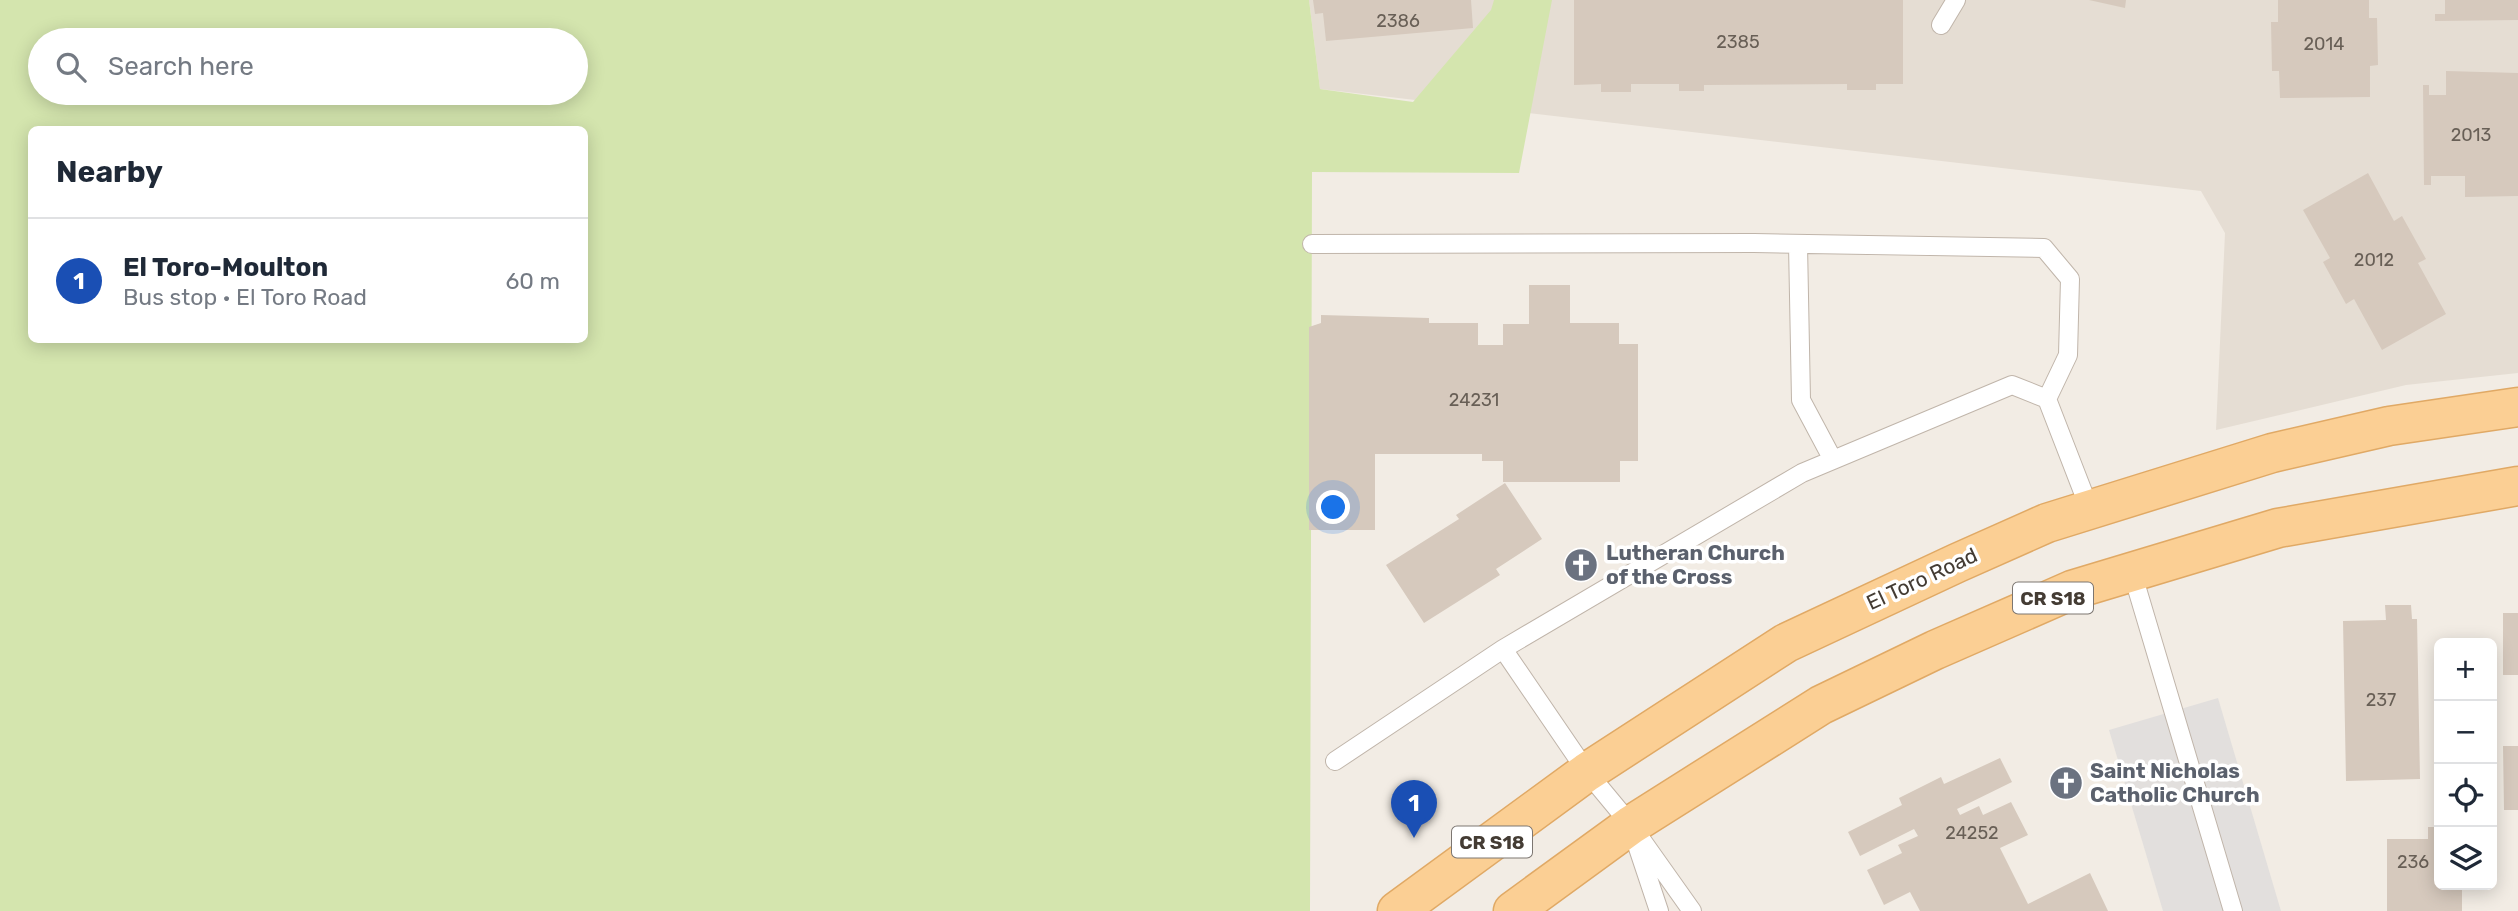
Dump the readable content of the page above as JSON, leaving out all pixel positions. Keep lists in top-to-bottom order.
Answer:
{
  "streets": {
    "main road": ["El Toro Road", "CR S18"]
  },
  "places": {
    "church": ["Lutheran Church of the Cross", "Saint Nicholas Catholic Church"]
  },
  "house_numbers": [
    "2386",
    "2385",
    "2014",
    "2013",
    "2012",
    "24231",
    "237",
    "24252",
    "236"
  ],
  "page": {
    "search": "Search here",
    "heading": "Nearby",
    "list": [
      {
        "mark": "1",
        "name": "El Toro-Moulton",
        "note": "Bus stop · El Toro Road",
        "value": "60 m"
      }
    ],
    "map_buttons": ["+", "−"],
    "pins": "1"
  }
}
